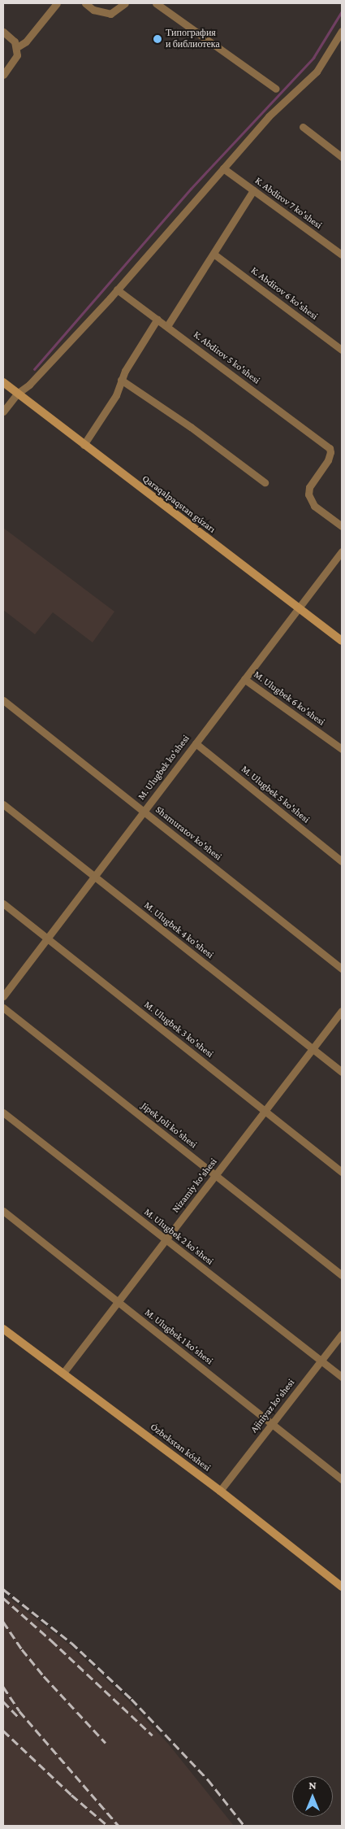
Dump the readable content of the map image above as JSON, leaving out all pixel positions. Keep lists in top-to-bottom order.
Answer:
{
  "streets": {
    "street": [
      "K. Abdirov 7 ko'shesi",
      "K. Abdirov 6 ko'shesi",
      "K. Abdirov 5 ko'shesi",
      "Qaraqalpaqstan gúzarı",
      "M. Ulugbek 6 ko'shesi",
      "M. Ulugbek ko'shesi",
      "M. Ulugbek 5 ko'shesi",
      "Shamuratov ko'shesi",
      "M. Ulugbek 4 ko'shesi",
      "M. Ulugbek 3 ko'shesi",
      "Jipek Joli ko'shesi",
      "Nizamiy ko'shesi",
      "M. Ulugbek 2 ko'shesi",
      "M. Ulugbek 1 ko'shesi",
      "Ajiniyaz ko'shesi",
      "Ózbekstan kóshesi"
    ]
  },
  "crossings": [
    ["Qaraqalpaqstan gúzarı", "M. Ulugbek ko'shesi"],
    ["M. Ulugbek 6 ko'shesi", "M. Ulugbek ko'shesi"],
    ["M. Ulugbek ko'shesi", "M. Ulugbek 5 ko'shesi"],
    ["M. Ulugbek ko'shesi", "Shamuratov ko'shesi"],
    ["M. Ulugbek ko'shesi", "M. Ulugbek 4 ko'shesi"],
    ["M. Ulugbek ko'shesi", "M. Ulugbek 3 ko'shesi"],
    ["M. Ulugbek 4 ko'shesi", "Nizamiy ko'shesi"],
    ["M. Ulugbek 3 ko'shesi", "Nizamiy ko'shesi"],
    ["Jipek Joli ko'shesi", "Nizamiy ko'shesi"],
    ["Nizamiy ko'shesi", "M. Ulugbek 2 ko'shesi"],
    ["Nizamiy ko'shesi", "M. Ulugbek 1 ko'shesi"],
    ["Nizamiy ko'shesi", "Ózbekstan kóshesi"],
    ["M. Ulugbek 2 ko'shesi", "Ajiniyaz ko'shesi"],
    ["M. Ulugbek 1 ko'shesi", "Ajiniyaz ko'shesi"],
    ["Ajiniyaz ko'shesi", "Ózbekstan kóshesi"]
  ],
  "places": ["Типография и библиотека"],
  "north": "top"
}
